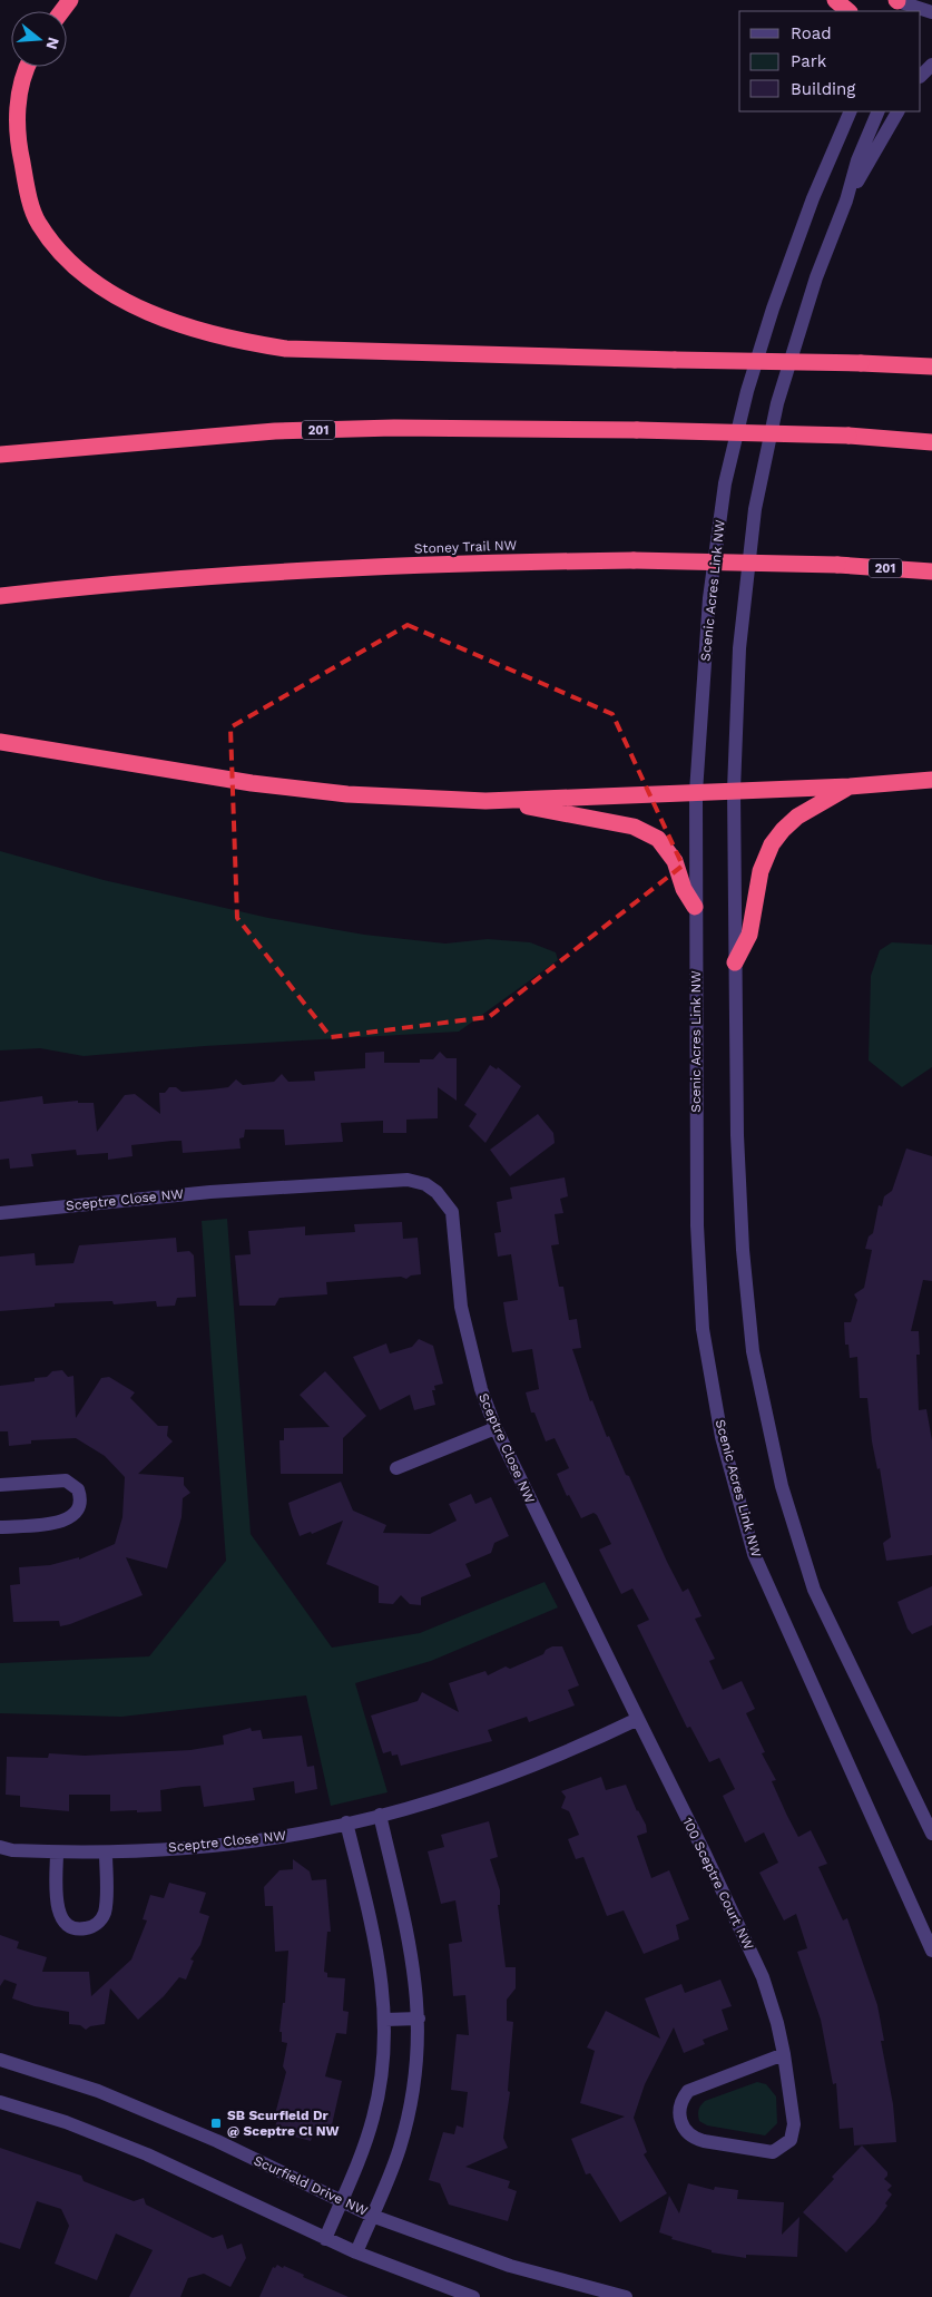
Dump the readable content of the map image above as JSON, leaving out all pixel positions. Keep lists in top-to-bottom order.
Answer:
{
  "streets": {
    "highway": ["201", "Stoney Trail NW"],
    "street": [
      "Scenic Acres Link NW",
      "Sceptre Close NW",
      "100 Sceptre Court NW",
      "Scurfield Drive NW"
    ]
  },
  "crossings": [
    ["Sceptre Close NW", "100 Sceptre Court NW"]
  ],
  "places": {
    "transit": ["SB Scurfield Dr @ Sceptre Cl NW"]
  },
  "legend": ["Road", "Park", "Building"],
  "north": "right"
}
